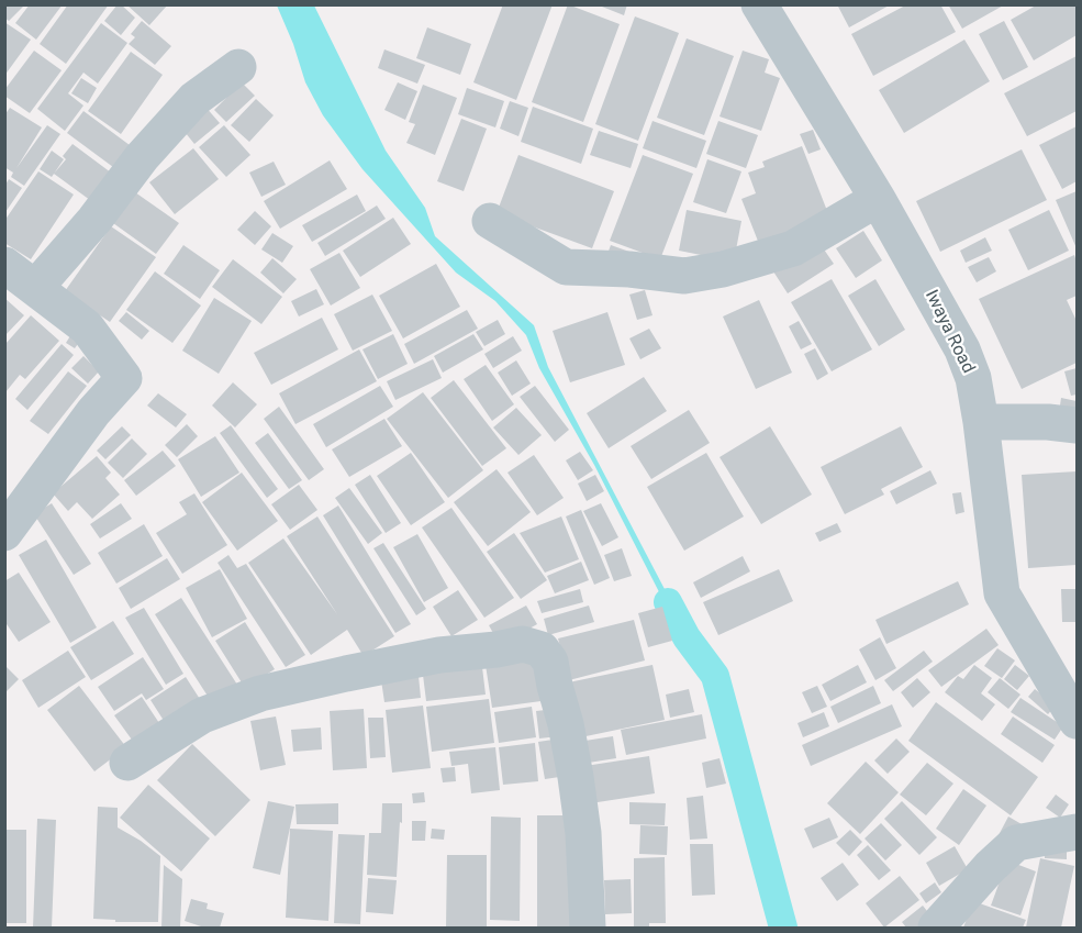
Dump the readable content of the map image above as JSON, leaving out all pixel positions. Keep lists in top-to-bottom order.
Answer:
{
  "streets": {
    "street": ["Iwaya Road"]
  }
}
